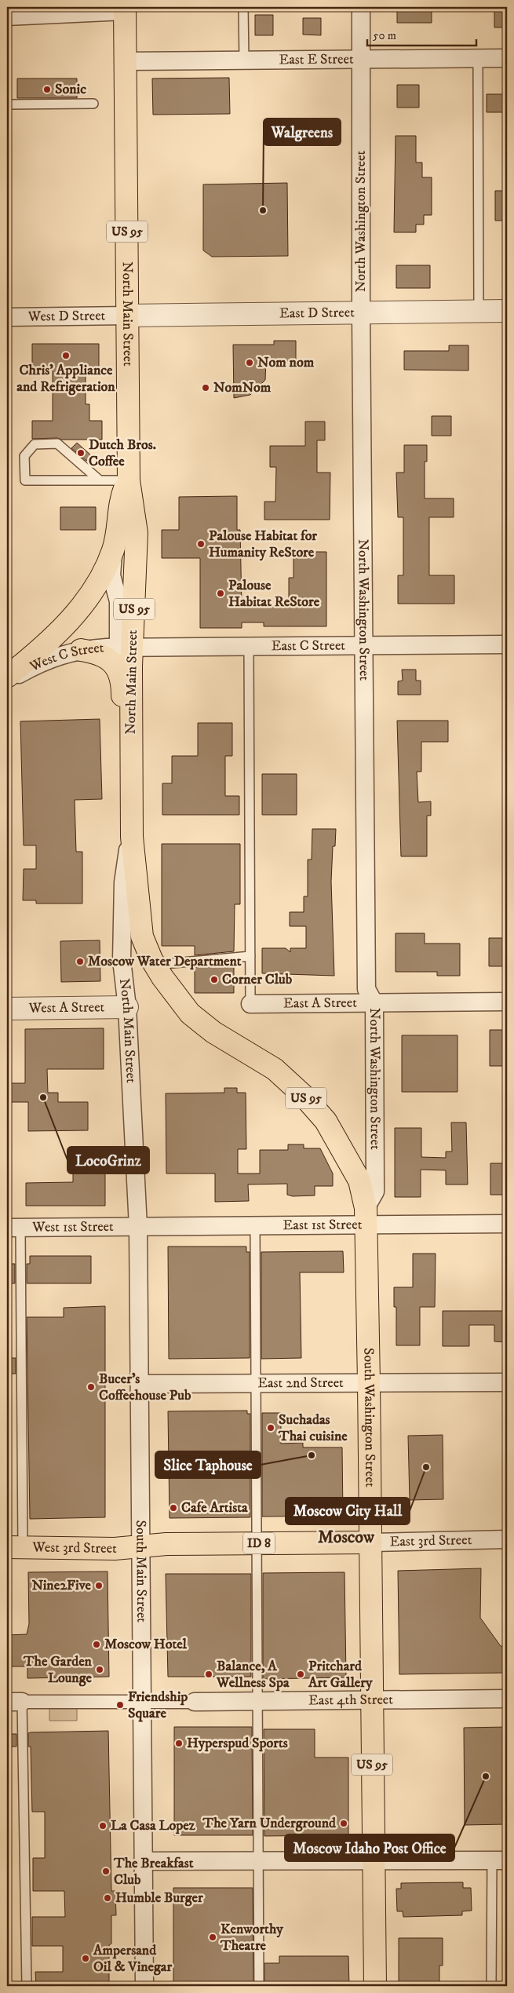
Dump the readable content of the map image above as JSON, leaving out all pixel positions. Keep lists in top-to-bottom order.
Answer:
{
  "streets": {
    "main road": [
      "US 95",
      "North Main Street",
      "South Washington Street",
      "East 3rd Street",
      "ID 8",
      "West 3rd Street"
    ],
    "street": [
      "East E Street",
      "North Washington Street",
      "East D Street",
      "West D Street",
      "East C Street",
      "West C Street",
      "East A Street",
      "West A Street",
      "East 1st Street",
      "West 1st Street",
      "East 2nd Street",
      "South Main Street",
      "East 4th Street"
    ]
  },
  "crossings": [
    ["East E Street", "North Washington Street"],
    ["East E Street", "North Main Street"],
    ["North Washington Street", "East D Street"],
    ["North Washington Street", "North Main Street"],
    ["North Washington Street", "East C Street"],
    ["North Washington Street", "East A Street"],
    ["North Washington Street", "East 1st Street"],
    ["North Washington Street", "South Washington Street"],
    ["East D Street", "North Main Street"],
    ["East D Street", "West D Street"],
    ["North Main Street", "West D Street"],
    ["North Main Street", "East C Street"],
    ["North Main Street", "West C Street"],
    ["North Main Street", "West A Street"],
    ["North Main Street", "East 1st Street"],
    ["North Main Street", "West 1st Street"],
    ["North Main Street", "South Washington Street"],
    ["North Main Street", "South Main Street"],
    ["East C Street", "West C Street"],
    ["East 1st Street", "West 1st Street"],
    ["East 1st Street", "South Washington Street"],
    ["East 1st Street", "South Main Street"],
    ["West 1st Street", "South Main Street"],
    ["East 2nd Street", "South Washington Street"],
    ["East 2nd Street", "South Main Street"],
    ["South Washington Street", "East 3rd Street"],
    ["South Washington Street", "East 4th Street"],
    ["East 3rd Street", "West 3rd Street"],
    ["East 3rd Street", "South Main Street"],
    ["West 3rd Street", "South Main Street"]
  ],
  "districts": ["Moscow"],
  "places": [
    "Sonic",
    "Walgreens",
    "Chris' Appliance and Refrigeration",
    "Nom nom",
    "NomNom",
    "Dutch Bros. Coffee",
    "Palouse Habitat for Humanity ReStore",
    "Palouse Habitat ReStore",
    "Moscow Water Department",
    "Corner Club",
    "LocoGrinz",
    "Bucer's Coffeehouse Pub",
    "Suchadas Thai cuisine",
    "Slice Taphouse",
    "Moscow City Hall",
    "Cafe Artista",
    "Nine2Five",
    "Moscow Hotel",
    "The Garden Lounge",
    "Balance, A Wellness Spa",
    "Pritchard Art Gallery",
    "Friendship Square",
    "Hyperspud Sports",
    "Moscow Idaho Post Office",
    "The Yarn Underground",
    "La Casa Lopez",
    "The Breakfast Club",
    "Humble Burger",
    "Kenworthy Theatre",
    "Ampersand Oil & Vinegar"
  ],
  "scale_bar": "50 m"
}
